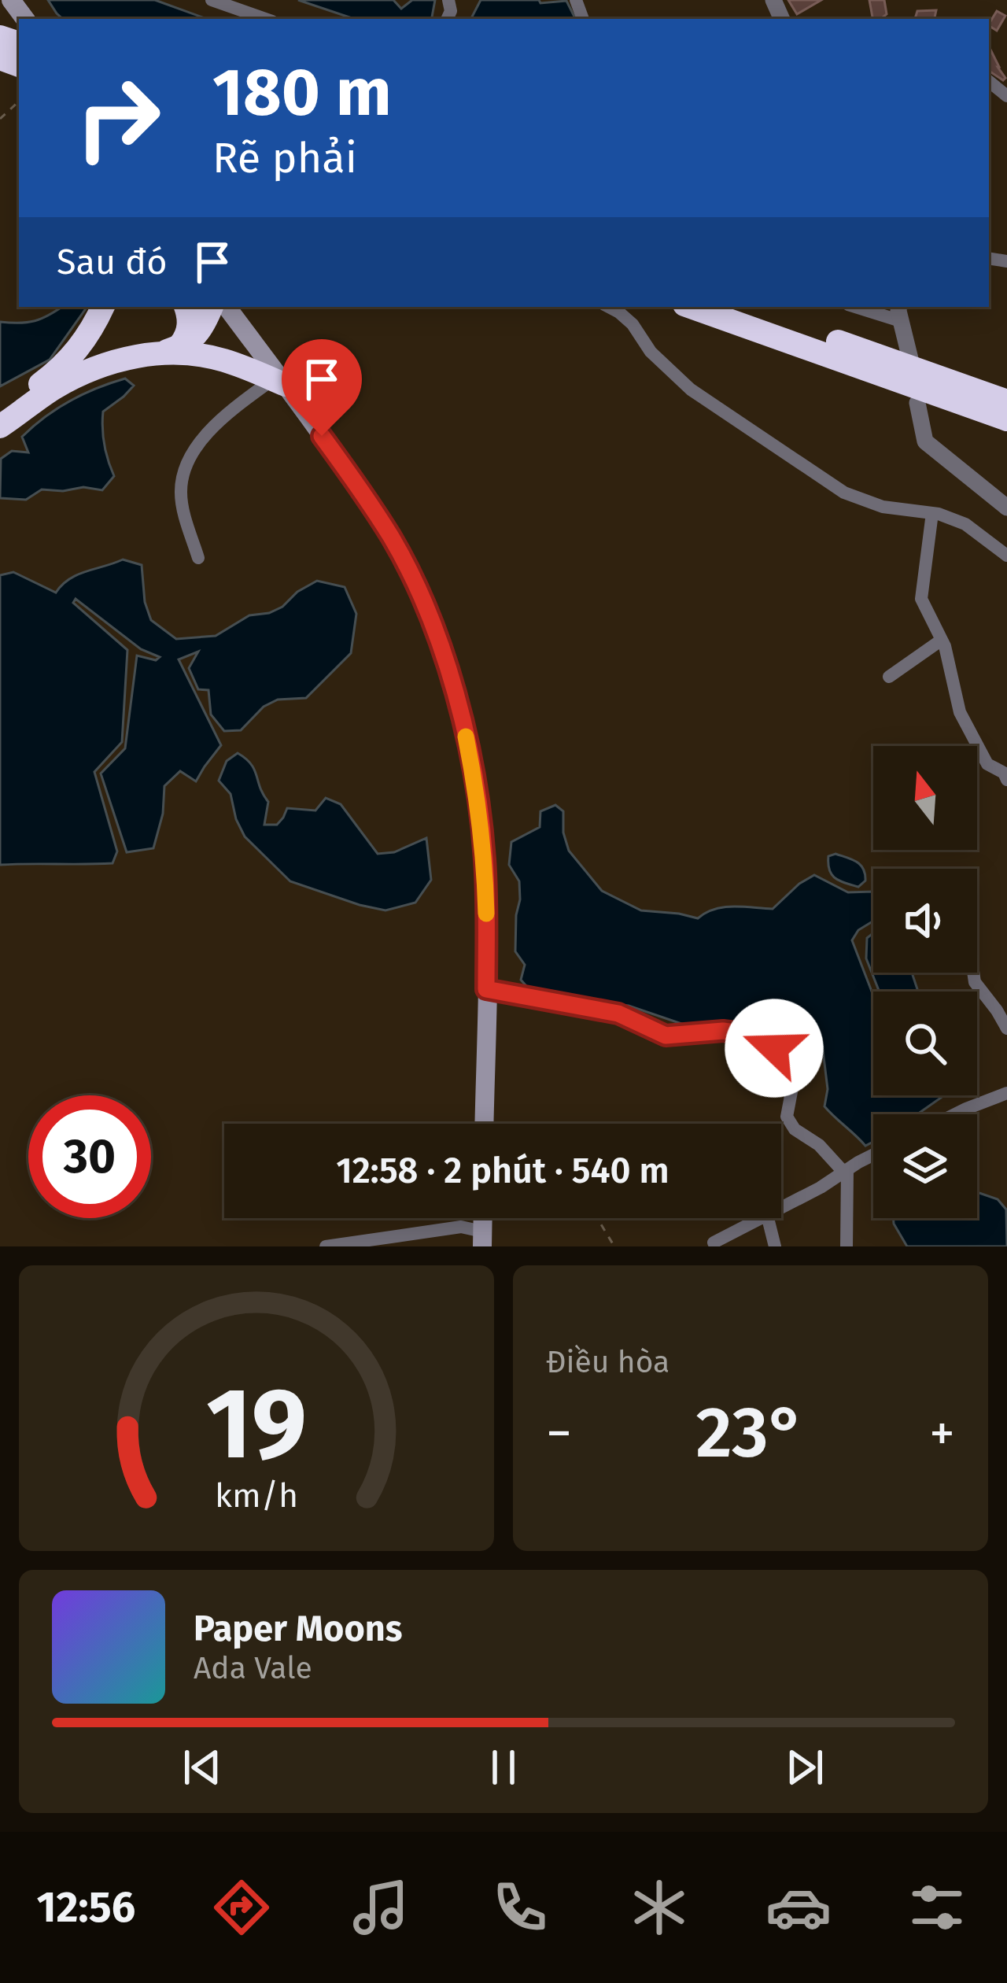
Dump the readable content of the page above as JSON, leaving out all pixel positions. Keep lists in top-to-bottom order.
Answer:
{
  "north": "top",
  "page": {
    "turn": ["180 m", "Rẽ phải"],
    "then": "Sau đó",
    "limit": "30",
    "trip": "12:58 · 2 phút · 540 m",
    "tile": "Điều hòa",
    "heat": ["−", "23°", "+"],
    "song": ["Paper Moons", "Ada Vale"],
    "tabs": "12:56",
    "gauge": ["19", "km/h"]
  }
}
